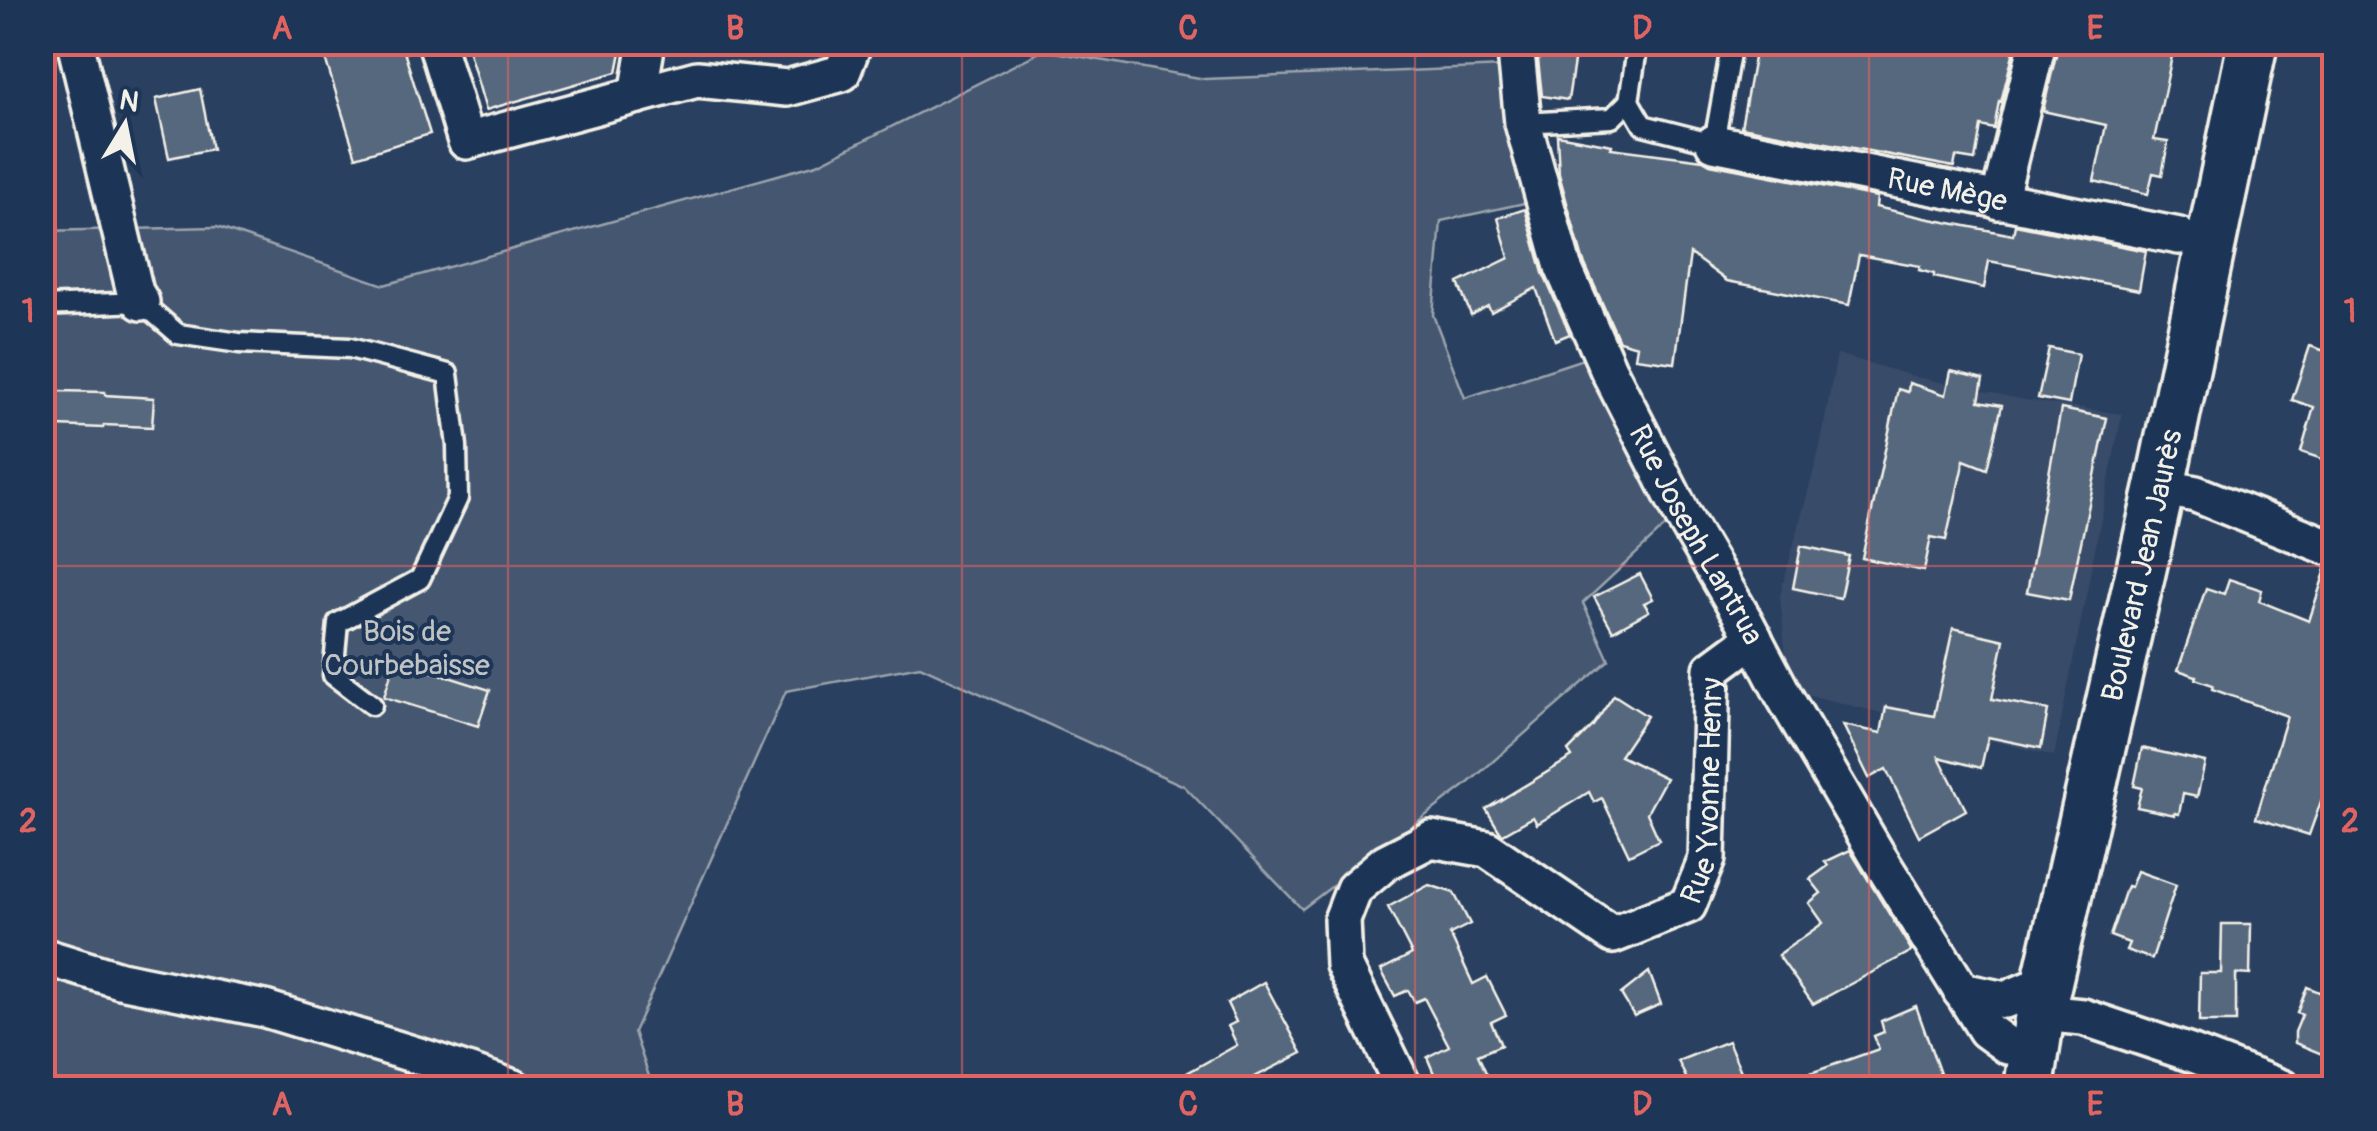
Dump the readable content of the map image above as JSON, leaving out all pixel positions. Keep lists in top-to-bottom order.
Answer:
{
  "streets": {
    "street": [
      "Rue Mège",
      "Rue Joseph Lantrua",
      "Boulevard Jean Jaurès",
      "Rue Yvonne Henry"
    ]
  },
  "crossings": [
    ["Rue Mège", "Boulevard Jean Jaurès"],
    ["Rue Joseph Lantrua", "Boulevard Jean Jaurès"],
    ["Rue Joseph Lantrua", "Rue Yvonne Henry"]
  ],
  "parks": ["Bois de Courbebaisse"],
  "north": "top",
  "grid": {
    "columns": [
      "A",
      "B",
      "C",
      "D",
      "E"
    ],
    "rows": ["1", "2"]
  }
}
